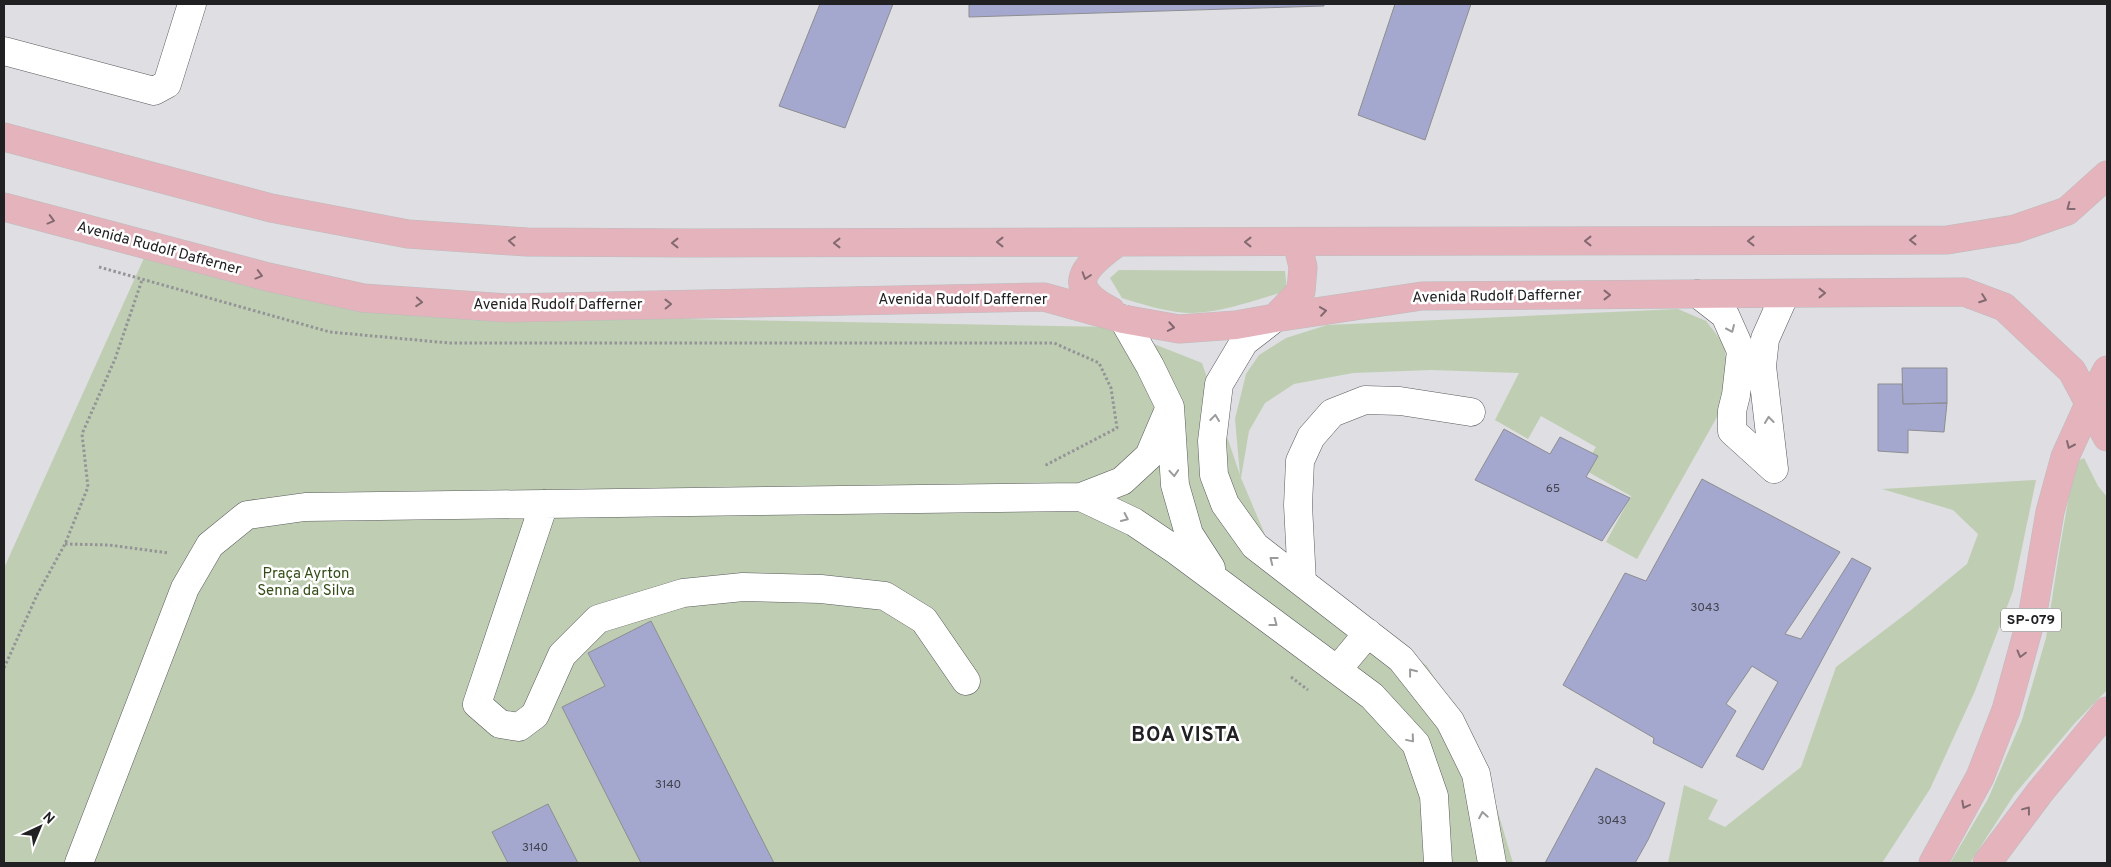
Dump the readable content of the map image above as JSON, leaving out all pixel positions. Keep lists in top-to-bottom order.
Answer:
{
  "streets": {
    "main road": ["Avenida Rudolf Dafferner", "SP-079"]
  },
  "crossings": [
    ["Avenida Rudolf Dafferner", "SP-079"]
  ],
  "districts": ["BOA VISTA"],
  "parks": ["Praça Ayrton Senna da Silva"],
  "house_numbers": [
    "65",
    "3043",
    "3140",
    "3043",
    "3140"
  ],
  "north": "top right"
}
